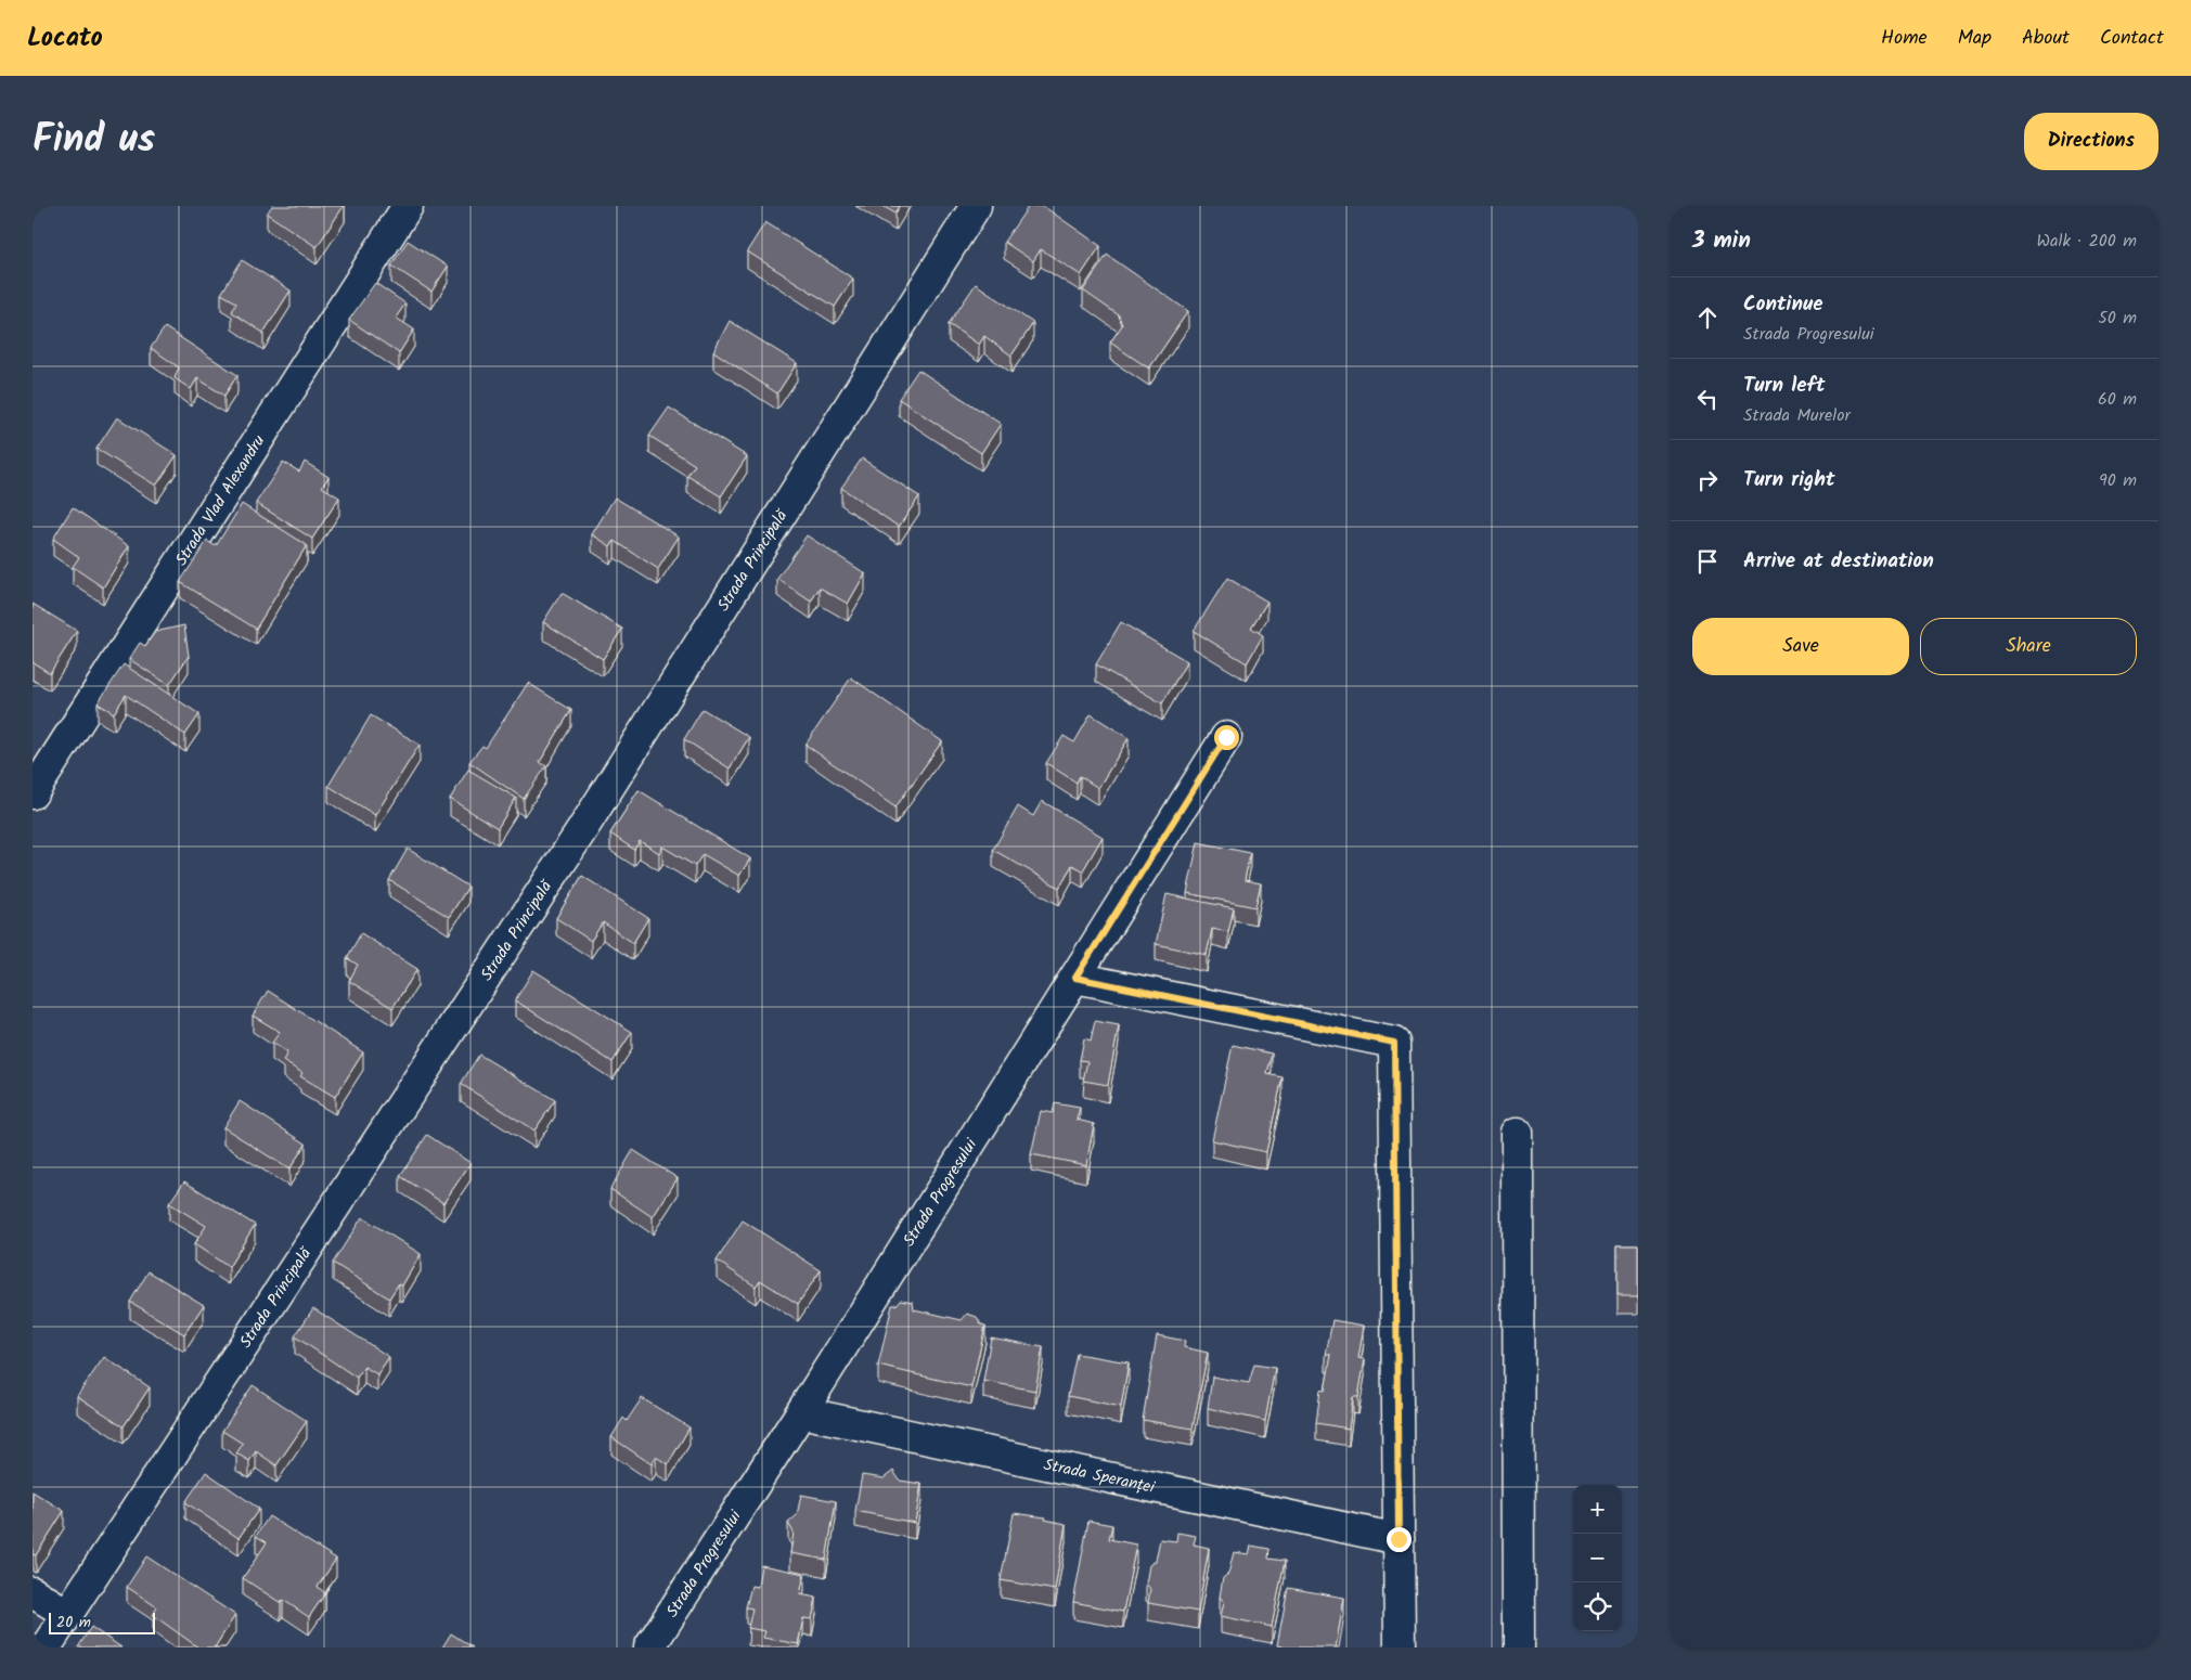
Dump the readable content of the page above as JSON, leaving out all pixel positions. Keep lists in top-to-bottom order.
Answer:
{
  "streets": {
    "street": [
      "Strada Vlad Alexandru",
      "Strada Principală",
      "Strada Progresului",
      "Strada Speranței"
    ]
  },
  "crossings": [
    ["Strada Progresului", "Strada Speranței"]
  ],
  "scale_bar": "20 m",
  "page": {
    "header": "Locato",
    "nav": [
      "Home",
      "Map",
      "About",
      "Contact"
    ],
    "title": "Find us",
    "buttons": [
      "Directions",
      ["Save", "Share"]
    ],
    "heading": ["3 min", "Walk · 200 m"],
    "list": [
      ["Continue", "Strada Progresului", "50 m"],
      ["Turn left", "Strada Murelor", "60 m"],
      ["Turn right", "90 m"],
      "Arrive at destination"
    ],
    "map_buttons": ["+", "−"],
    "scale": "20 m"
  }
}
